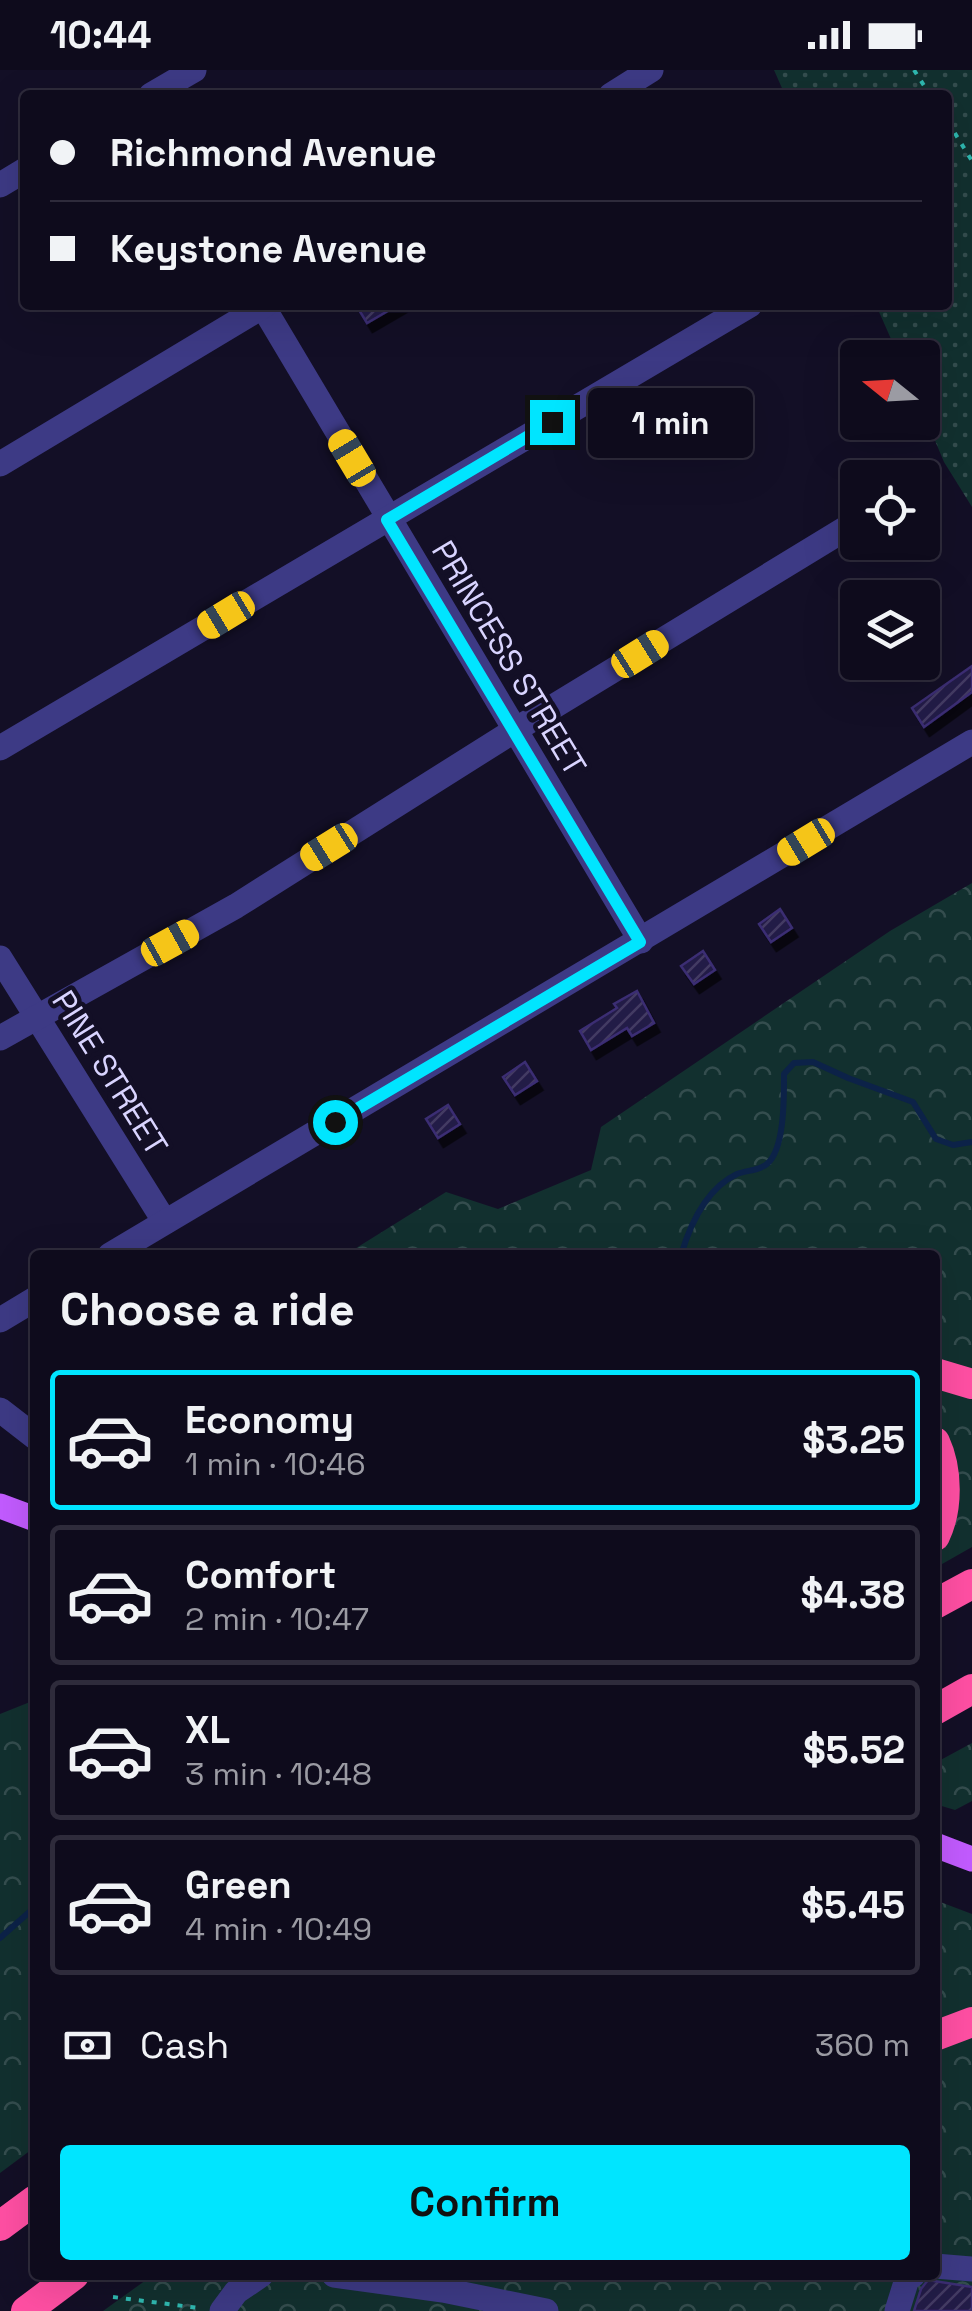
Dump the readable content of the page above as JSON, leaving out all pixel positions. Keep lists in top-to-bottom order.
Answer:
{
  "streets": {
    "street": ["PRINCESS STREET", "PINE STREET"]
  },
  "north": "left",
  "page": {
    "status": "10:44",
    "banner": ["Richmond Avenue", "Keystone Avenue"],
    "bubble": "1 min",
    "heading": "Choose a ride",
    "list": [
      {
        "name": "Economy",
        "note": "1 min · 10:46",
        "value": "$3.25"
      },
      {
        "name": "Comfort",
        "note": "2 min · 10:47",
        "value": "$4.38"
      },
      {
        "name": "XL",
        "note": "3 min · 10:48",
        "value": "$5.52"
      },
      {
        "name": "Green",
        "note": "4 min · 10:49",
        "value": "$5.45"
      }
    ],
    "pay": ["Cash", "360 m"],
    "buttons": "Confirm"
  }
}
